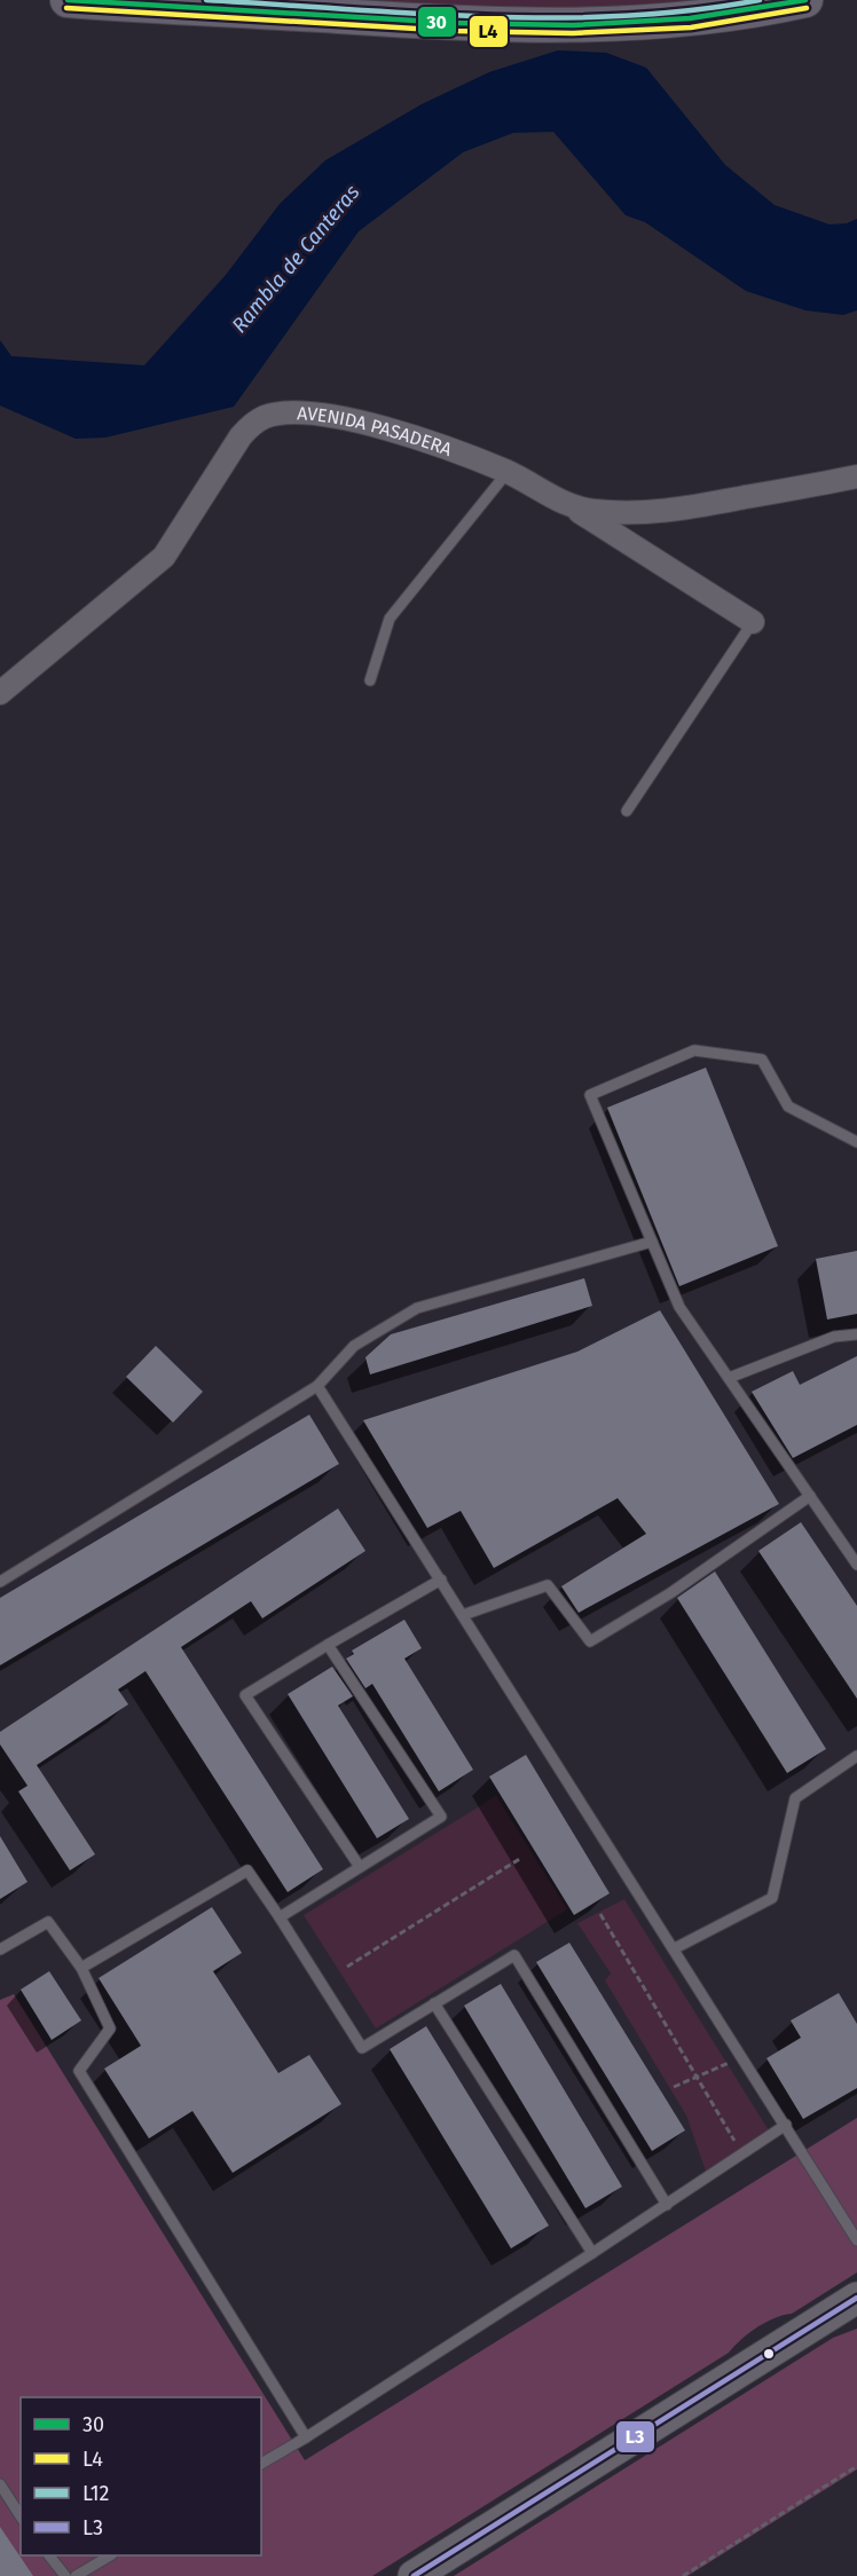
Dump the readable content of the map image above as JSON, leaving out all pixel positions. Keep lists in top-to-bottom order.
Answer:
{
  "streets": {
    "street": ["AVENIDA PASADERA"]
  },
  "water": ["Rambla de Canteras"],
  "lines": [
    "transit line 30",
    "transit line L12",
    "transit line L4",
    "transit line L3"
  ],
  "legend": [
    "30",
    "L4",
    "L12",
    "L3"
  ]
}
